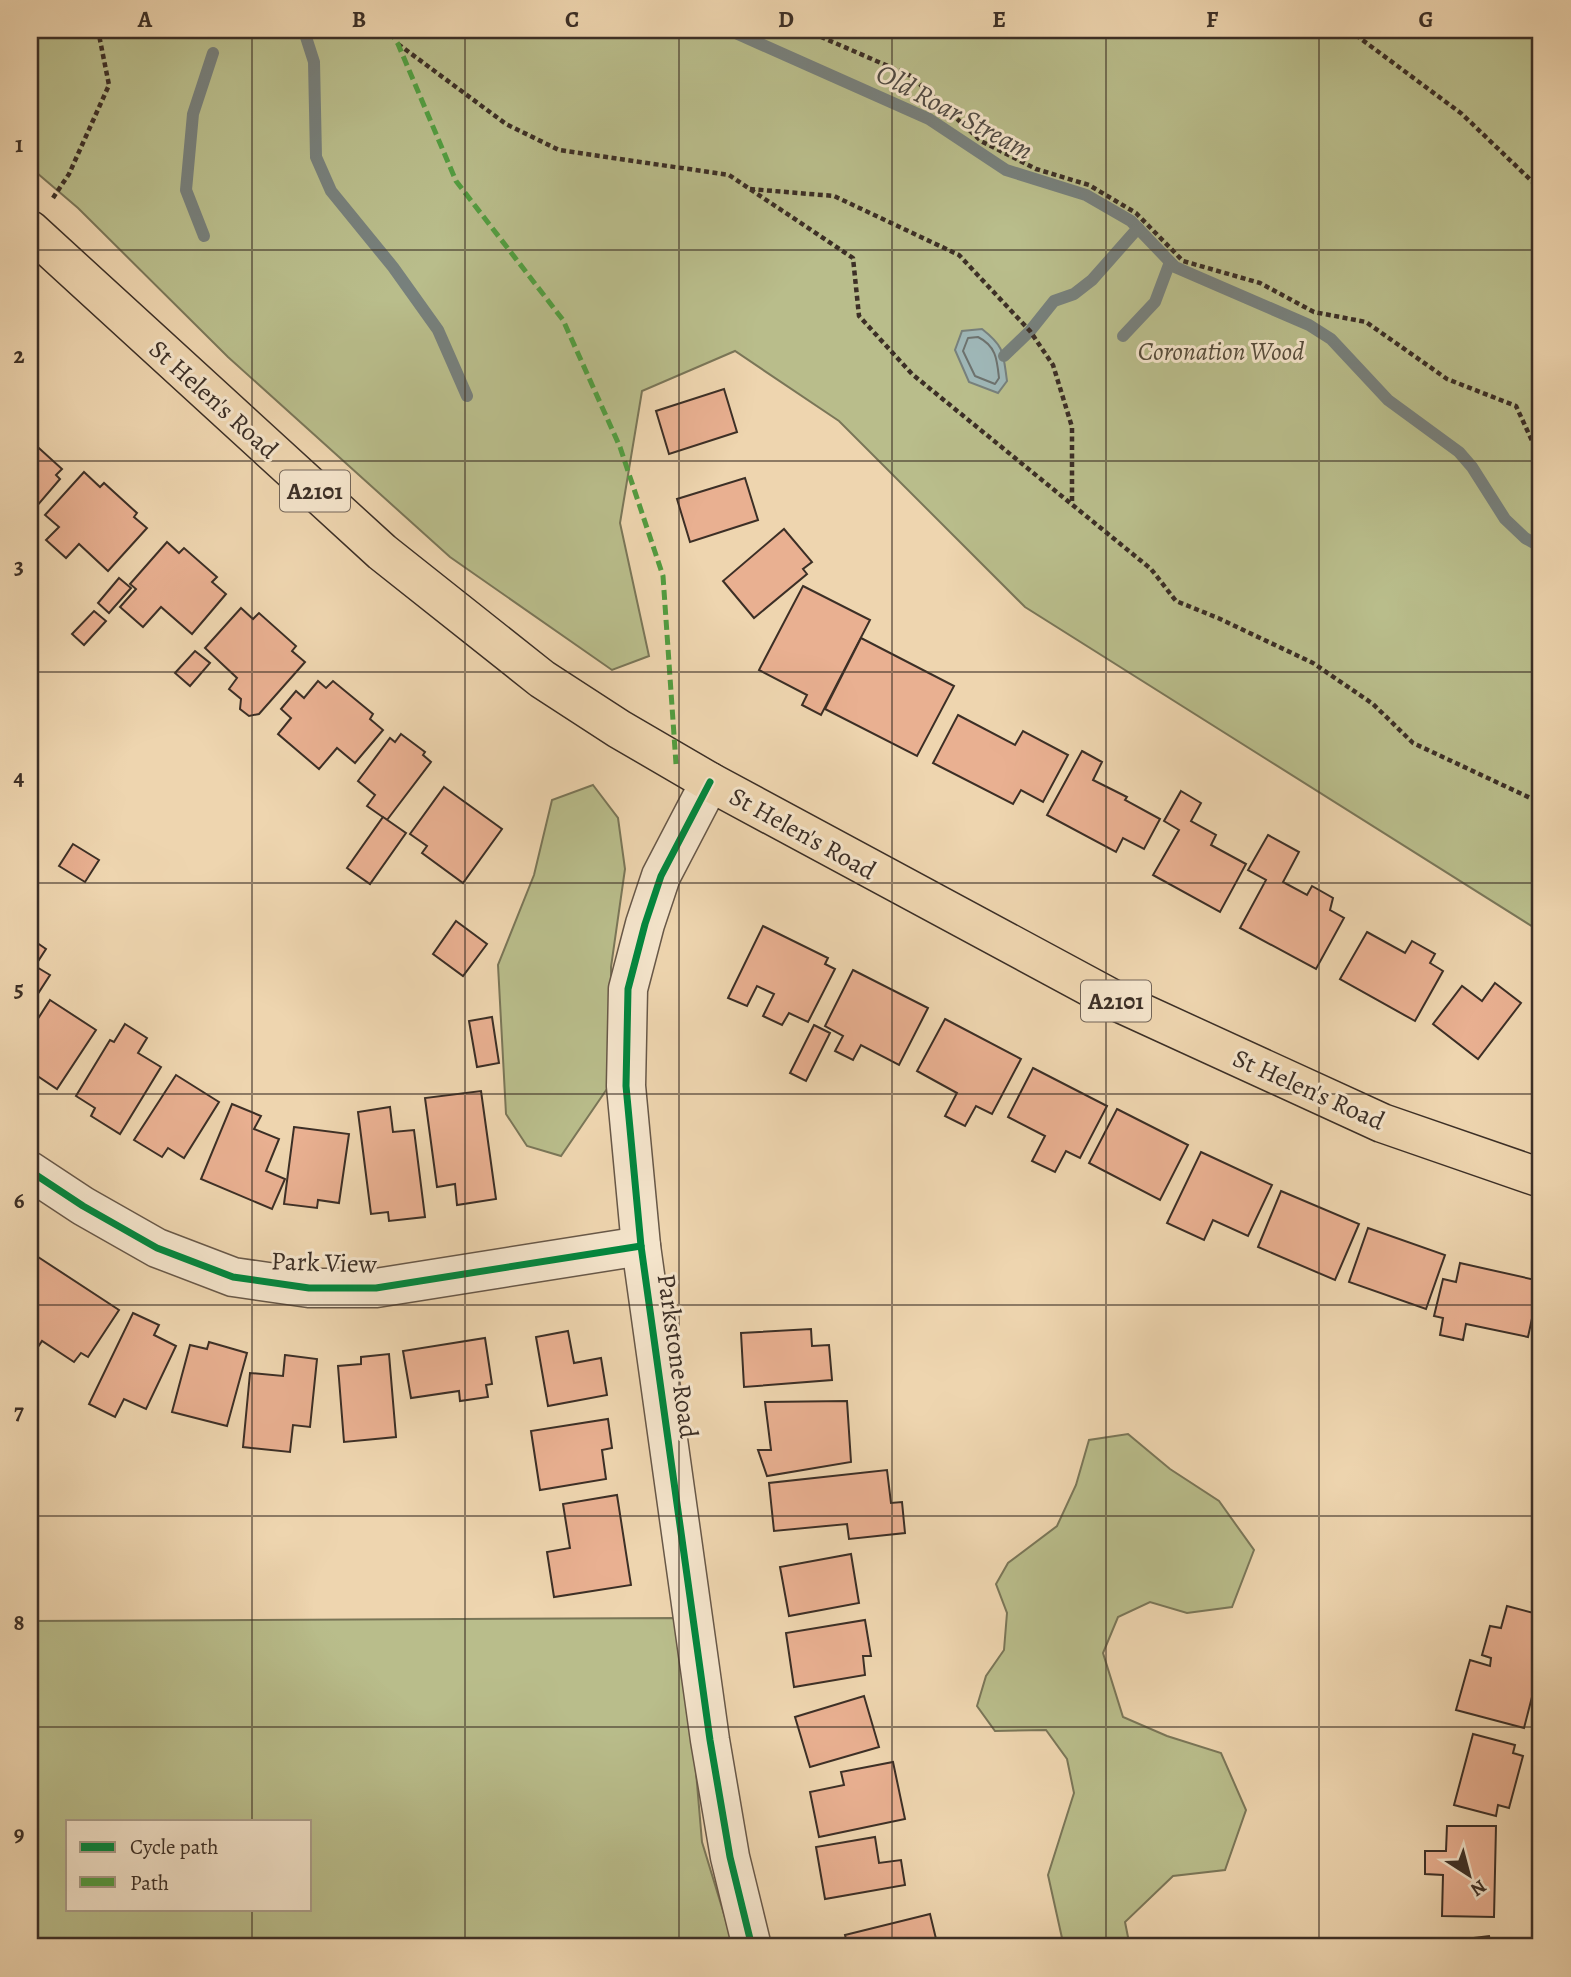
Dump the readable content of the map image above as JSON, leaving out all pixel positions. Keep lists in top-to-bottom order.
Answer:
{
  "streets": {
    "main road": ["St Helen's Road", "A2101"],
    "street": ["Park View", "Parkstone Road"]
  },
  "crossings": [
    ["St Helen's Road", "Parkstone Road"],
    ["Park View", "Parkstone Road"]
  ],
  "water": ["Old Roar Stream"],
  "parks": ["Coronation Wood"],
  "legend": ["Cycle path", "Path"],
  "north": "bottom right",
  "grid": {
    "columns": [
      "A",
      "B",
      "C",
      "D",
      "E",
      "F",
      "G"
    ],
    "rows": [
      "1",
      "2",
      "3",
      "4",
      "5",
      "6",
      "7",
      "8",
      "9"
    ]
  }
}
